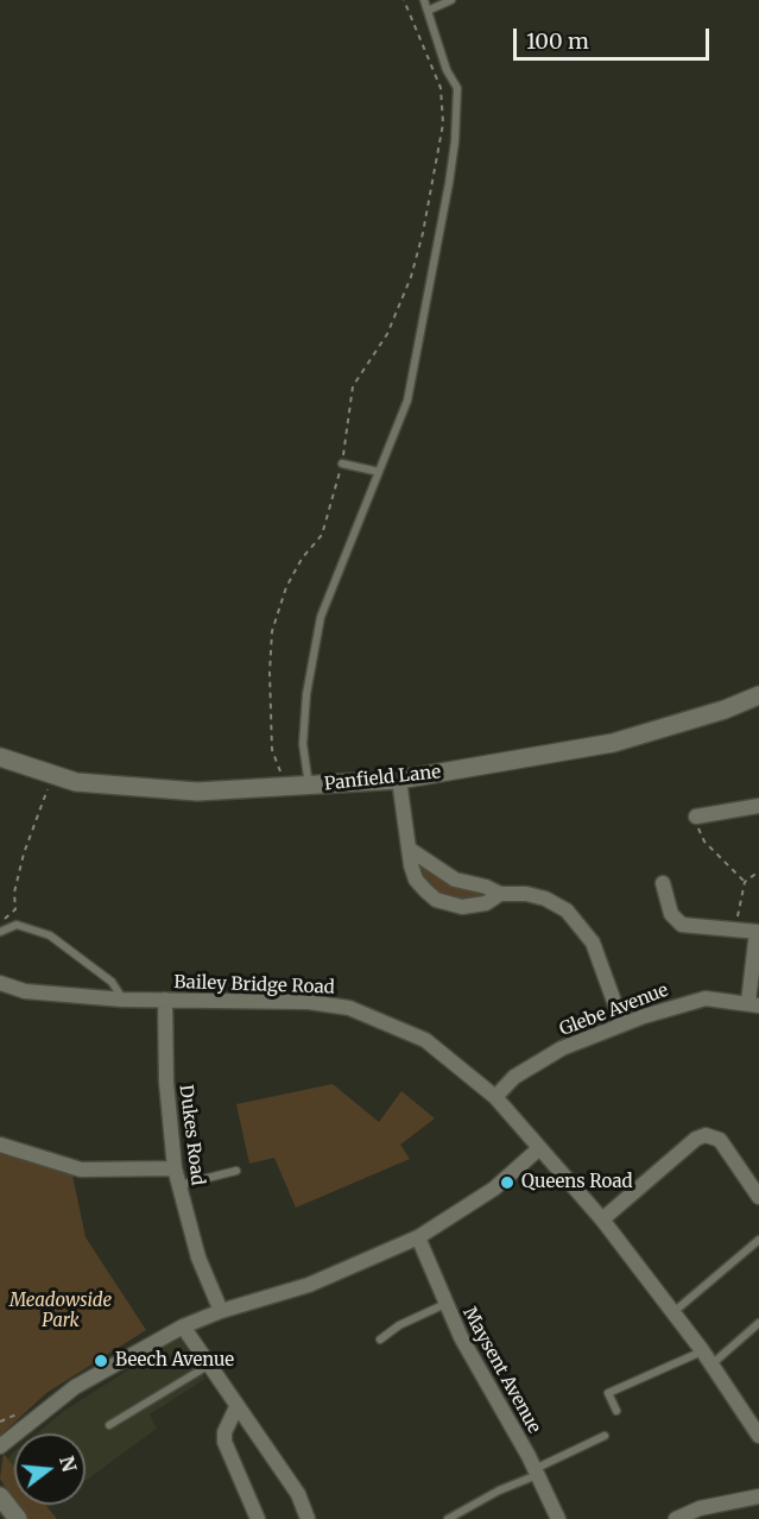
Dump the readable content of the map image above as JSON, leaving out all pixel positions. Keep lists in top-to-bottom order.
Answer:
{
  "streets": {
    "street": [
      "Panfield Lane",
      "Bailey Bridge Road",
      "Glebe Avenue",
      "Dukes Road",
      "Maysent Avenue"
    ]
  },
  "crossings": [
    ["Bailey Bridge Road", "Glebe Avenue"],
    ["Bailey Bridge Road", "Dukes Road"]
  ],
  "parks": ["Meadowside Park"],
  "places": ["Queens Road", "Beech Avenue"],
  "scale_bar": "100 m",
  "north": "right"
}
